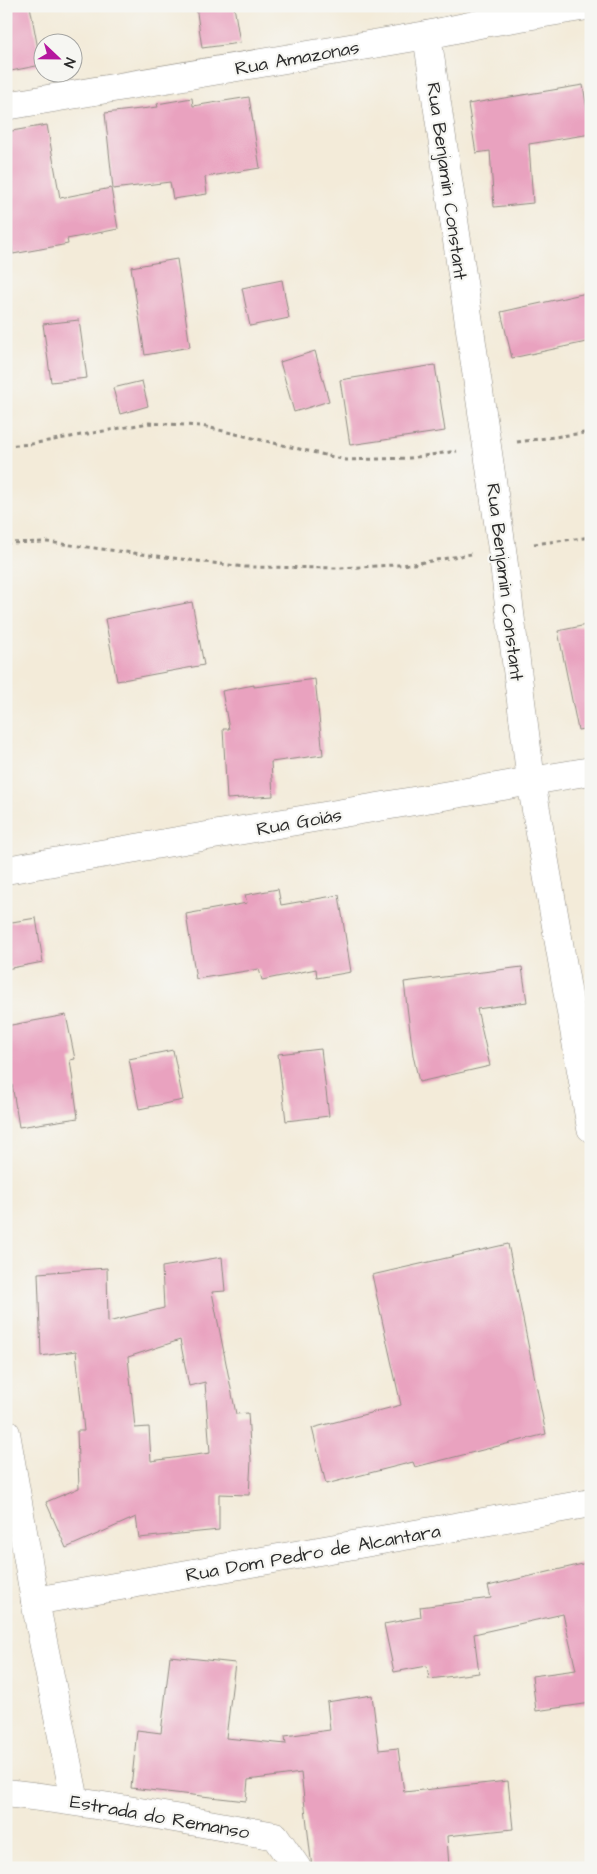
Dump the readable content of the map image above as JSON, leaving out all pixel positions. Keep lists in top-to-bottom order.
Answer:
{
  "streets": {
    "street": [
      "Rua Amazonas",
      "Rua Benjamin Constant",
      "Rua Goiás",
      "Rua Dom Pedro de Alcantara",
      "Estrada do Remanso"
    ]
  },
  "crossings": [
    ["Rua Amazonas", "Rua Benjamin Constant"],
    ["Rua Benjamin Constant", "Rua Goiás"]
  ],
  "north": "right"
}
